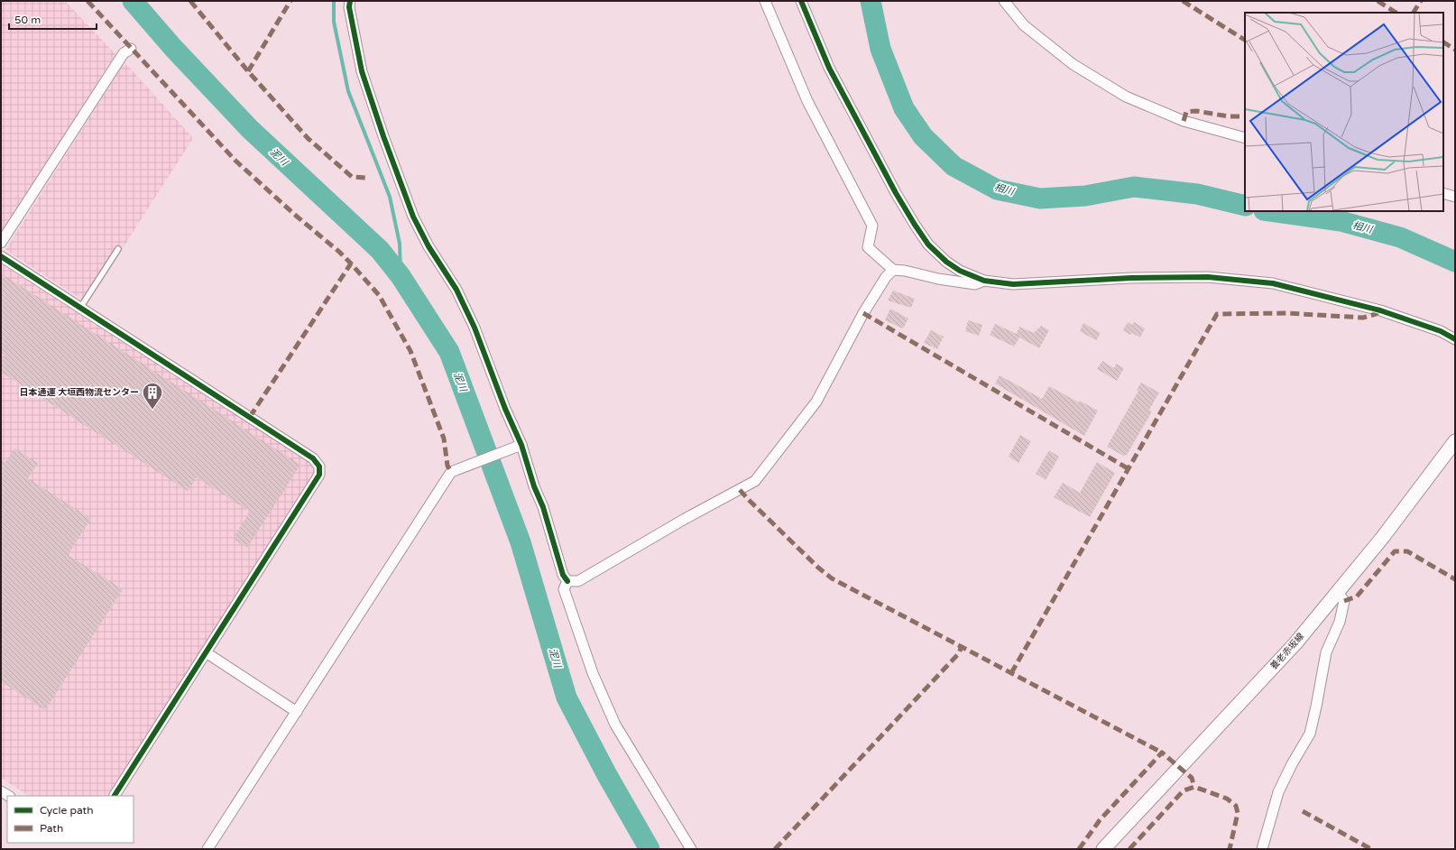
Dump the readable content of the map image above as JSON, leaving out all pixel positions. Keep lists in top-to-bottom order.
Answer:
{
  "streets": {
    "main road": ["養老赤坂線"]
  },
  "water": ["泥川", "相川"],
  "places": {
    "building": ["日本通運 大垣西物流センター"]
  },
  "legend": ["Cycle path", "Path"],
  "scale_bar": "50 m"
}
